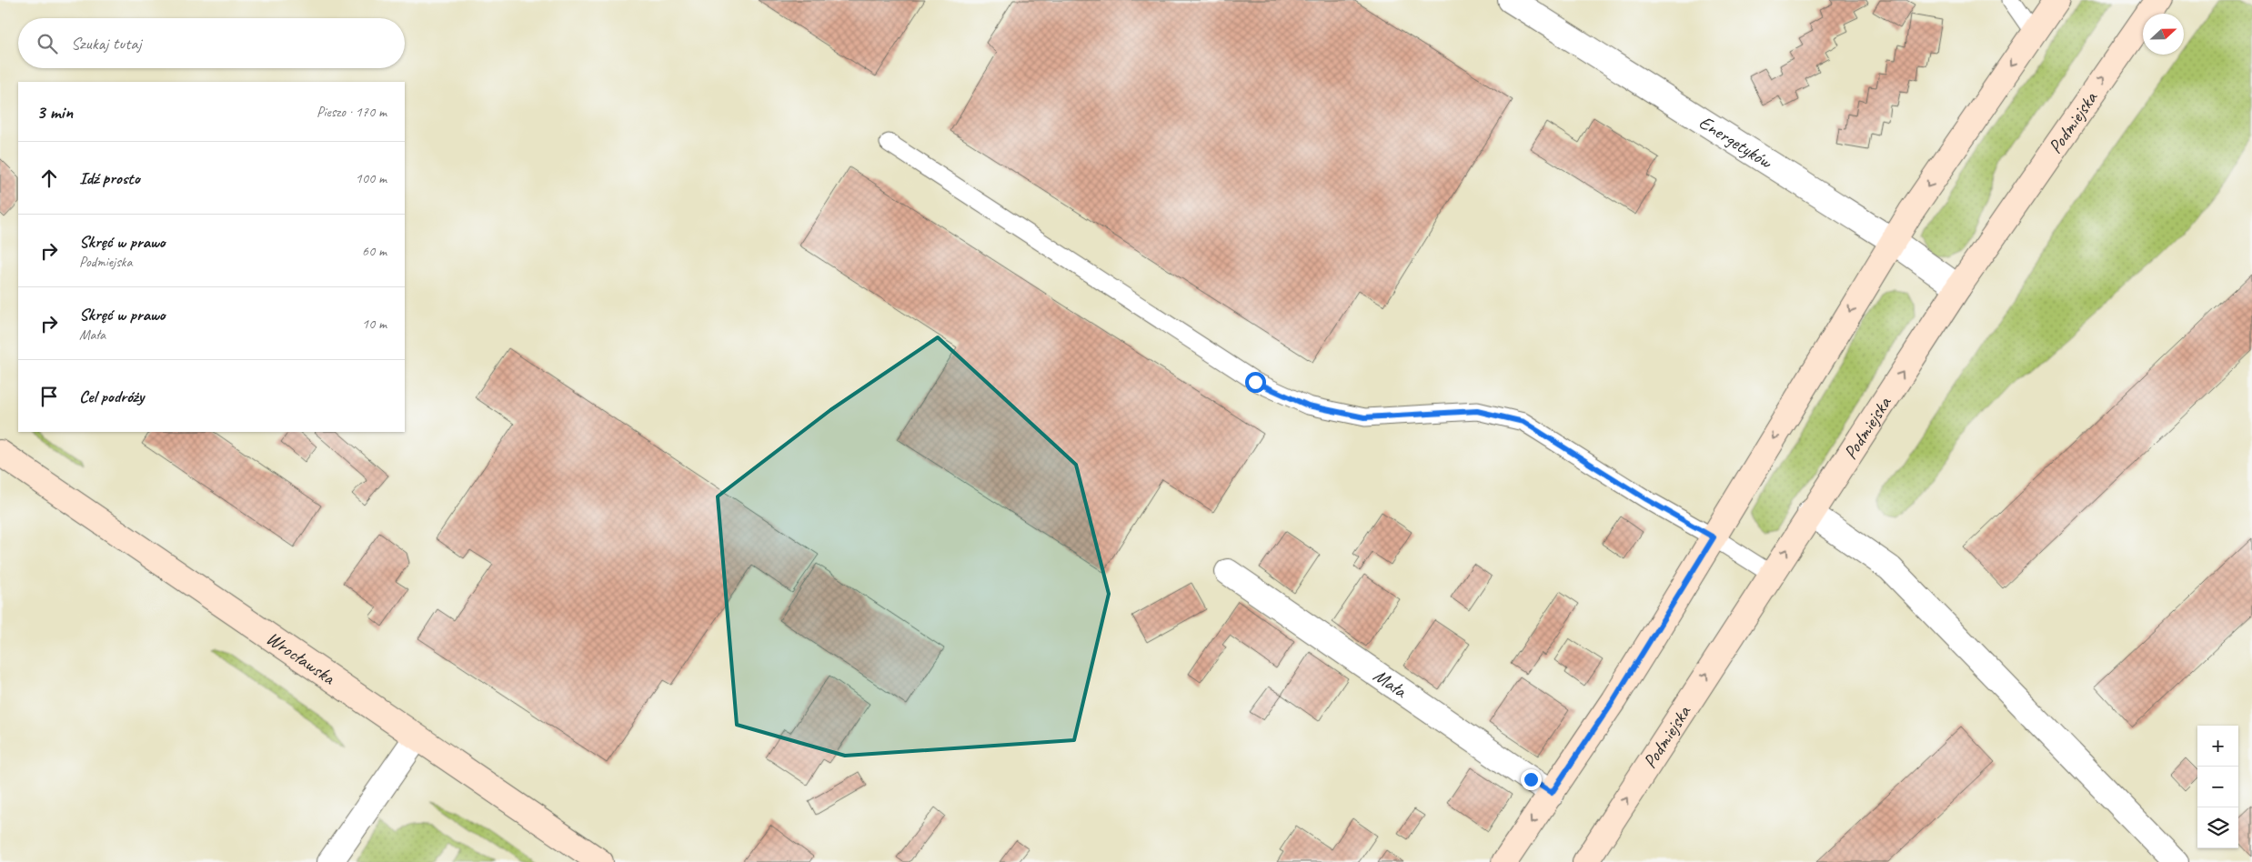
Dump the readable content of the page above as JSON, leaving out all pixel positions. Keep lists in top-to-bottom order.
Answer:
{
  "streets": {
    "main road": ["Podmiejska", "Wrocławska"],
    "street": ["Energetyków", "Mała"]
  },
  "crossings": [
    ["Podmiejska", "Energetyków"]
  ],
  "north": "right",
  "page": {
    "search": "Szukaj tutaj",
    "heading": ["3 min", "Pieszo · 170 m"],
    "list": [
      ["Idź prosto", "100 m"],
      ["Skręć w prawo", "Podmiejska", "60 m"],
      ["Skręć w prawo", "Mała", "10 m"],
      "Cel podróży"
    ],
    "map_buttons": ["+", "−"]
  }
}
